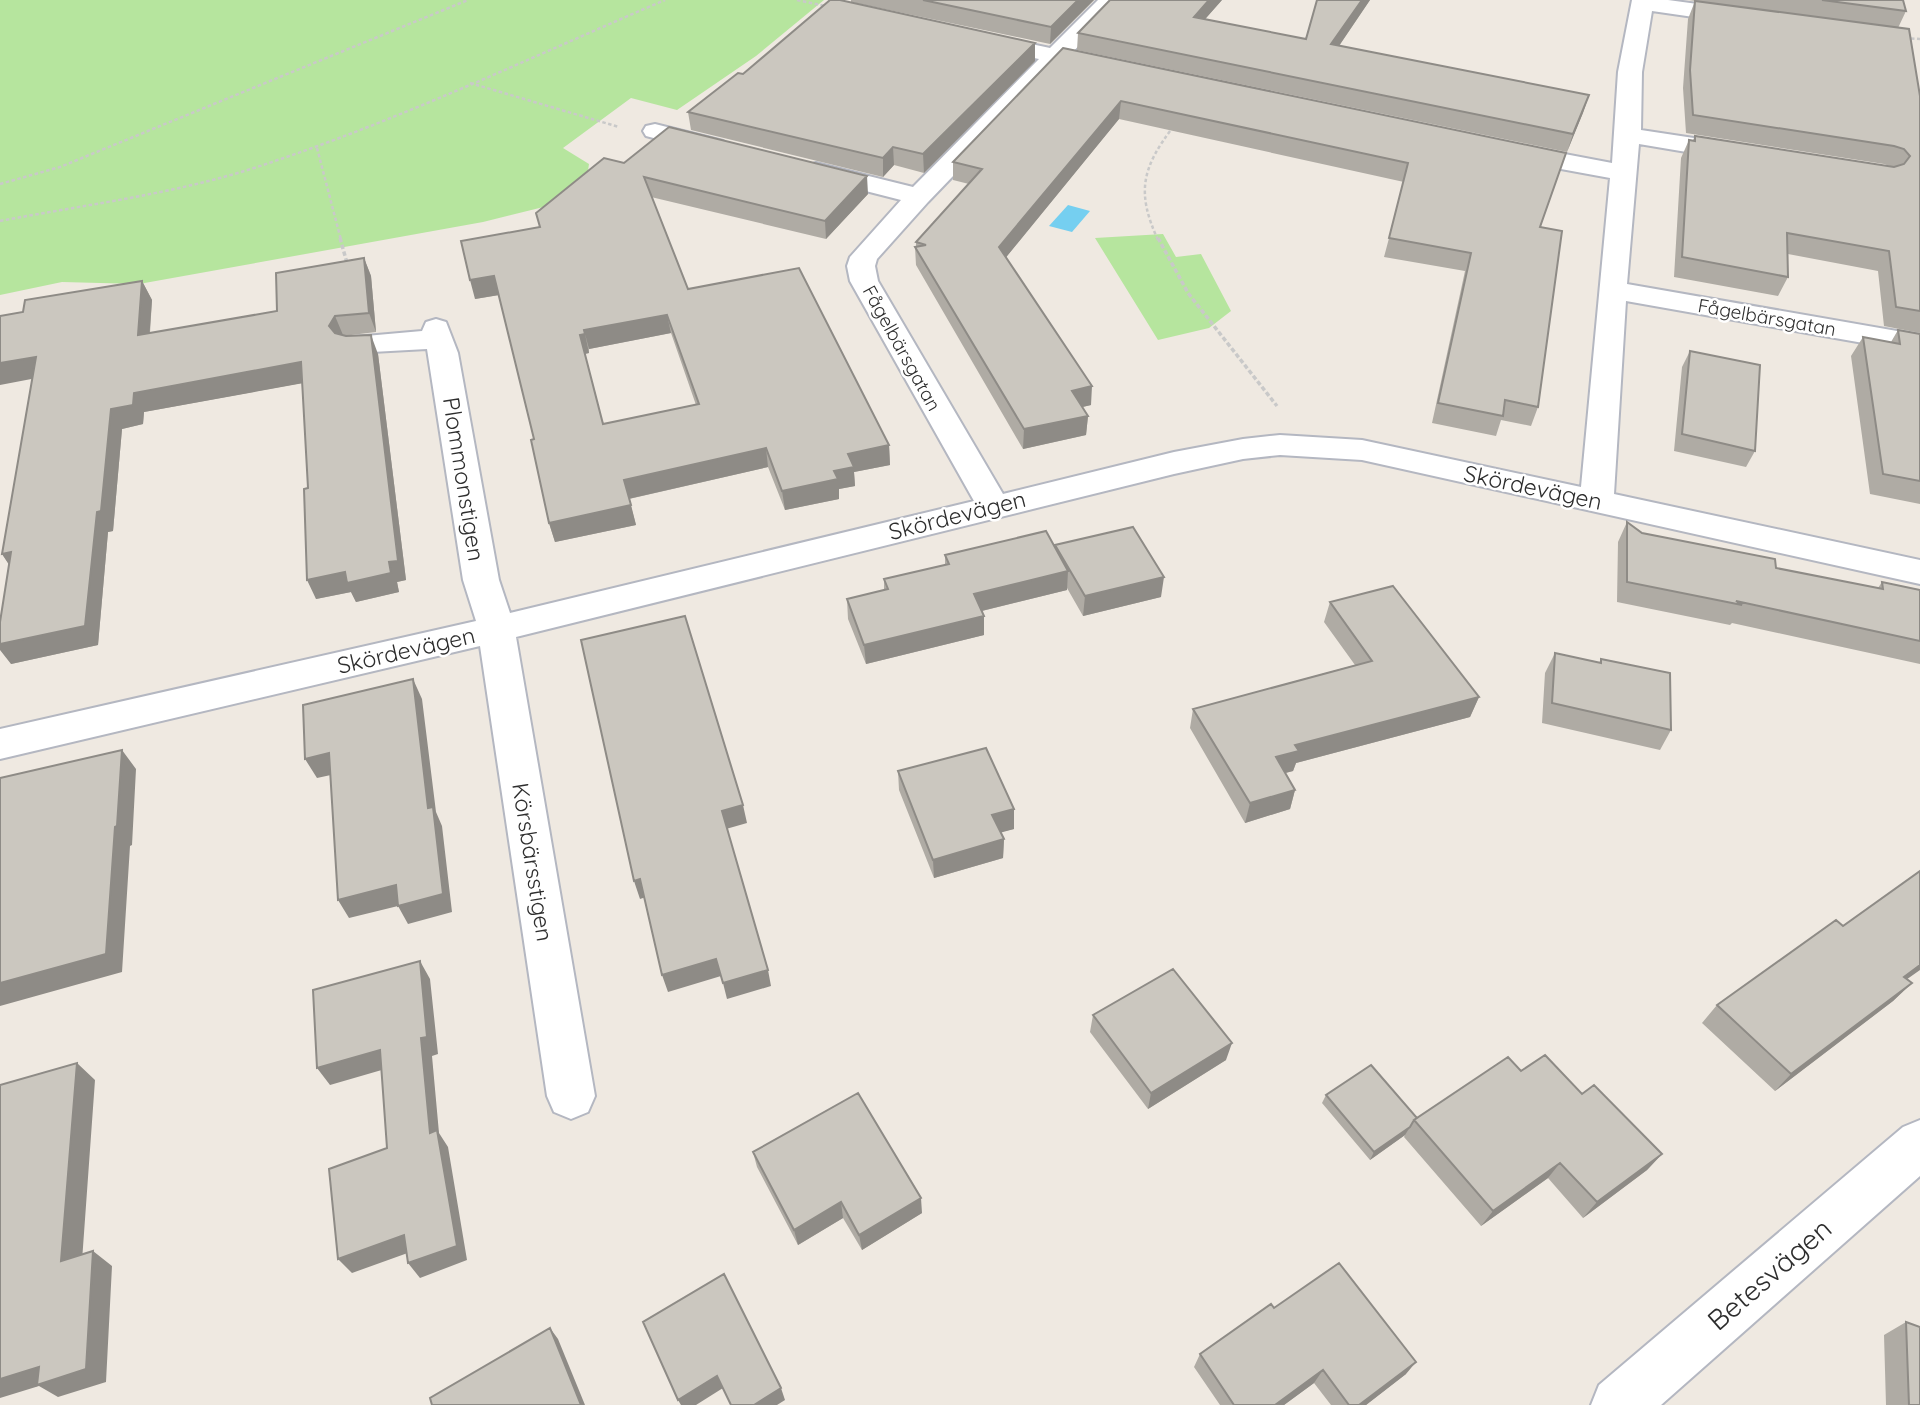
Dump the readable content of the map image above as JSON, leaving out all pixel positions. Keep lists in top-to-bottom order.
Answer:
{
  "streets": {
    "street": [
      "Fågelbärsgatan",
      "Plommonstigen",
      "Skördevägen",
      "Körsbärsstigen",
      "Betesvägen"
    ]
  },
  "crossings": [
    ["Fågelbärsgatan", "Skördevägen"],
    ["Plommonstigen", "Skördevägen"],
    ["Plommonstigen", "Körsbärsstigen"],
    ["Skördevägen", "Körsbärsstigen"]
  ]
}
